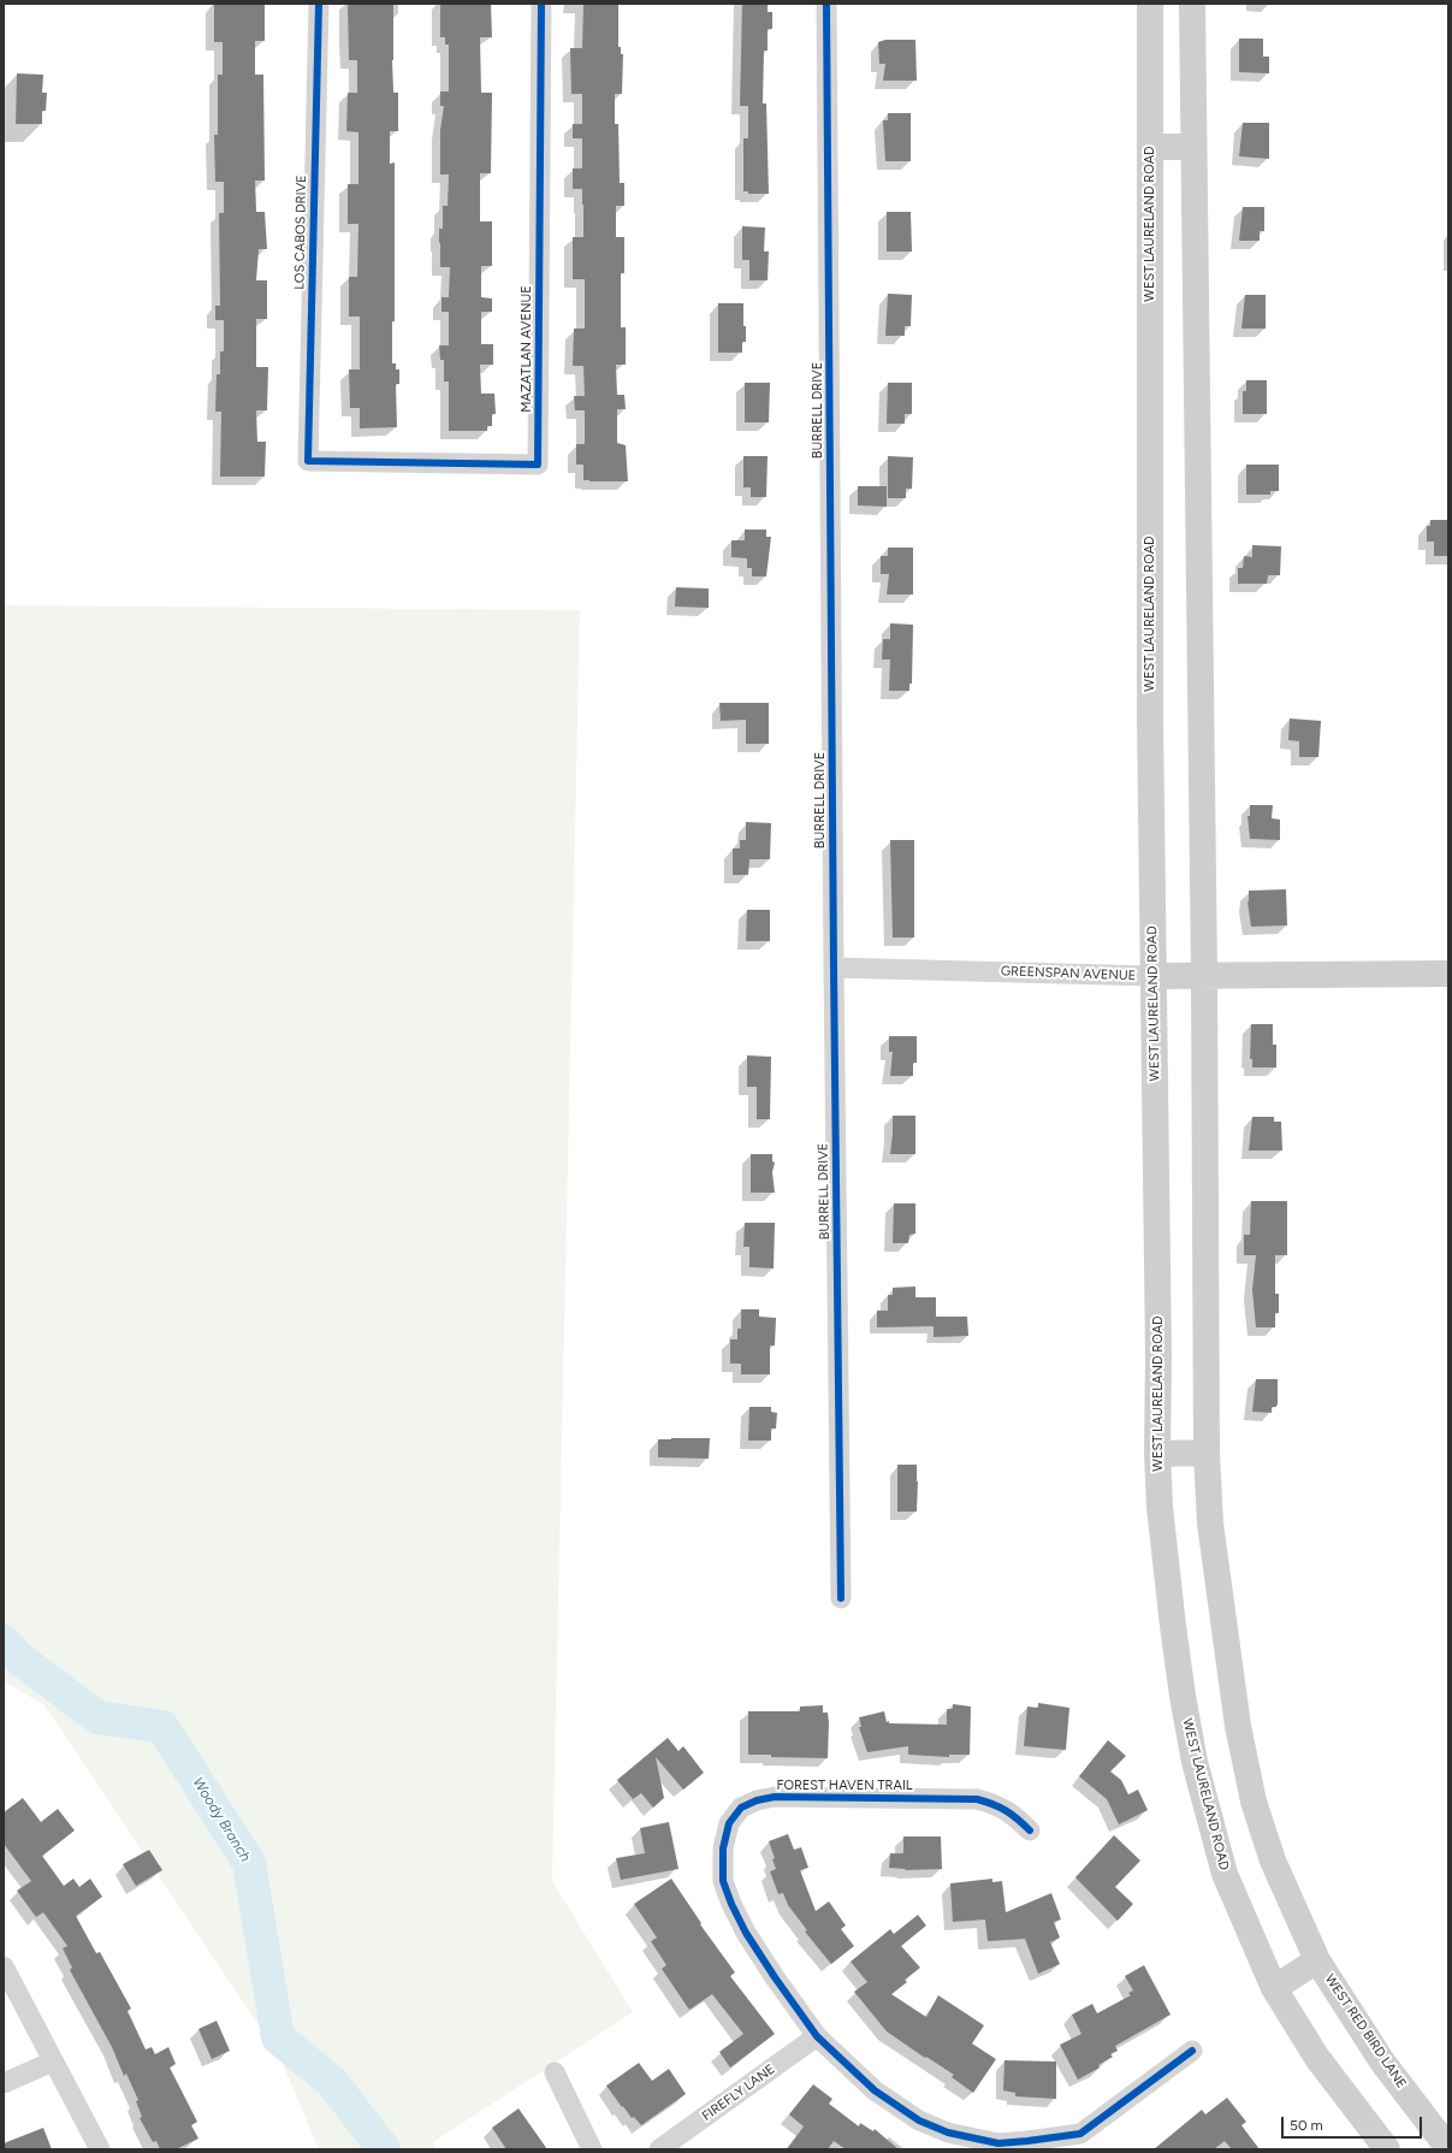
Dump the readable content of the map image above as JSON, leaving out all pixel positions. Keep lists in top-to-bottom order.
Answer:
{
  "streets": {
    "main road": ["WEST LAURELAND ROAD", "GREENSPAN AVENUE", "WEST RED BIRD LANE"],
    "street": [
      "LOS CABOS DRIVE",
      "MAZATLAN AVENUE",
      "BURRELL DRIVE",
      "FOREST HAVEN TRAIL",
      "FIREFLY LANE"
    ]
  },
  "crossings": [
    ["WEST LAURELAND ROAD", "GREENSPAN AVENUE"],
    ["LOS CABOS DRIVE", "MAZATLAN AVENUE"],
    ["BURRELL DRIVE", "GREENSPAN AVENUE"],
    ["FOREST HAVEN TRAIL", "FIREFLY LANE"]
  ],
  "water": ["Woody Branch"],
  "scale_bar": "50 m"
}
